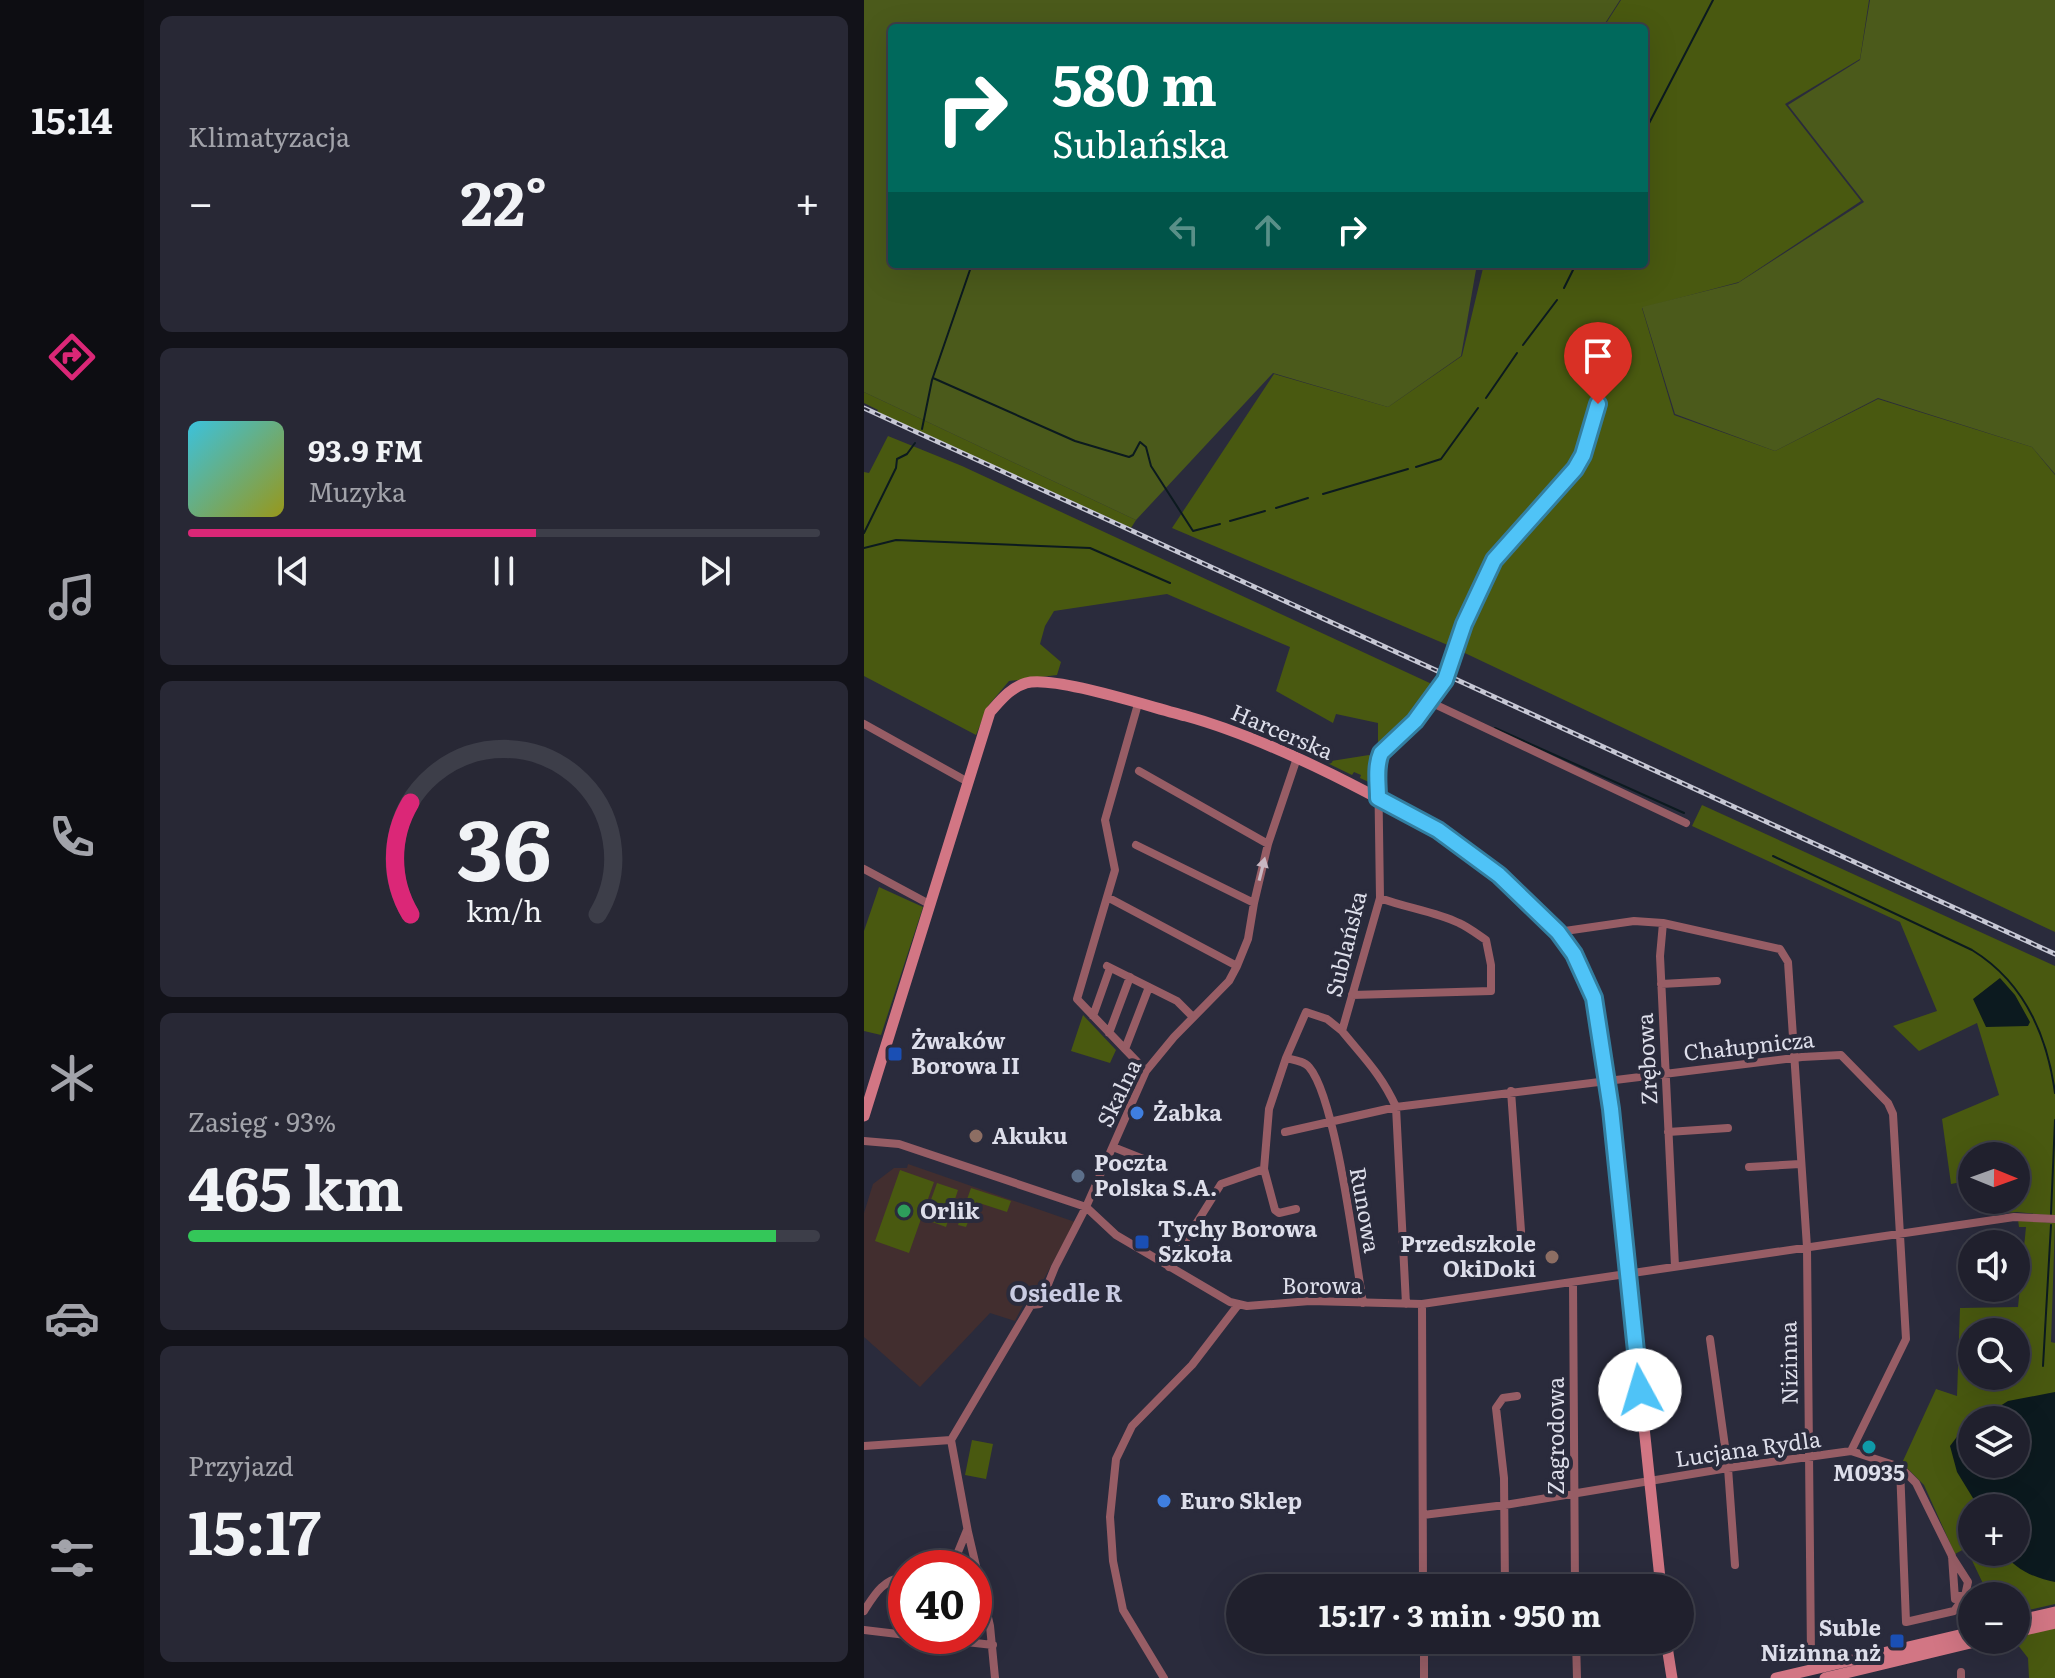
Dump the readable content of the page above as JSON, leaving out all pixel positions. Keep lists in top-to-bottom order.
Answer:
{
  "streets": {
    "street": [
      "Harcerska",
      "Sublańska",
      "Chałupnicza",
      "Zrębowa",
      "Skalna",
      "Runowa",
      "Borowa",
      "Nizinna",
      "Zagrodowa",
      "Lucjana Rydla"
    ]
  },
  "crossings": [
    ["Harcerska", "Sublańska"],
    ["Harcerska", "Chałupnicza"],
    ["Harcerska", "Skalna"],
    ["Harcerska", "Borowa"],
    ["Harcerska", "Nizinna"],
    ["Harcerska", "Lucjana Rydla"],
    ["Sublańska", "Chałupnicza"],
    ["Sublańska", "Borowa"],
    ["Chałupnicza", "Zrębowa"],
    ["Chałupnicza", "Borowa"],
    ["Chałupnicza", "Nizinna"],
    ["Chałupnicza", "Lucjana Rydla"],
    ["Zrębowa", "Borowa"],
    ["Zrębowa", "Nizinna"],
    ["Runowa", "Borowa"],
    ["Borowa", "Nizinna"],
    ["Borowa", "Zagrodowa"],
    ["Borowa", "Lucjana Rydla"],
    ["Nizinna", "Lucjana Rydla"],
    ["Zagrodowa", "Lucjana Rydla"]
  ],
  "districts": ["Osiedle R"],
  "places": {
    "transit": ["Żwaków Borowa II", "Tychy Borowa Szkoła", "Suble Nizinna nż"],
    "other": [
      "Żabka",
      "Akuku",
      "Poczta Polska S.A.",
      "Orlik",
      "Przedszkole OkiDoki",
      "M0935",
      "Euro Sklep"
    ]
  },
  "north": "right",
  "page": {
    "tabs": "15:14",
    "tile": [
      "Klimatyzacja",
      ["Zasięg · 93%", "465 km"],
      ["Przyjazd", "15:17"]
    ],
    "turn": ["580 m", "Sublańska"],
    "heat": ["−", "22°", "+"],
    "song": ["93.9 FM", "Muzyka"],
    "map_buttons": ["+", "−"],
    "limit": "40",
    "trip": "15:17 · 3 min · 950 m",
    "gauge": ["36", "km/h"]
  }
}
